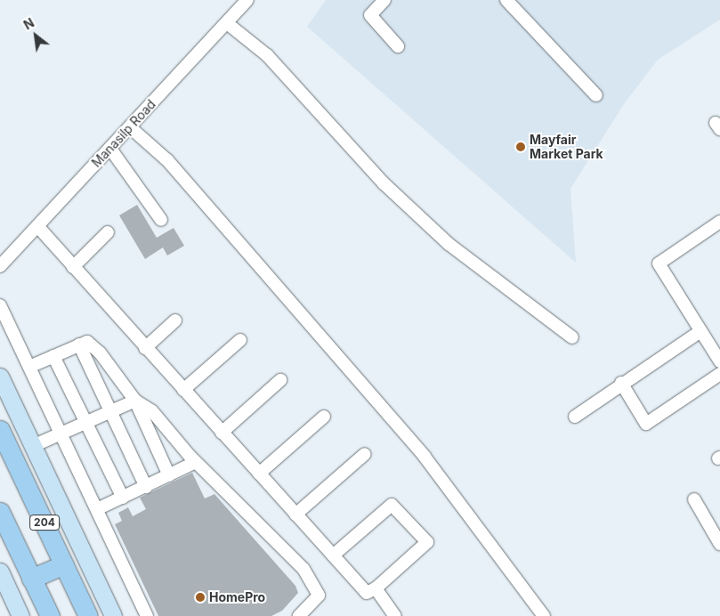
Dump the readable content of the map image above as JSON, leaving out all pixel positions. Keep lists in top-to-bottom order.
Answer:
{
  "streets": {
    "highway": ["204"],
    "street": ["Manasilp Road"]
  },
  "places": ["Mayfair Market Park", "HomePro"],
  "north": "top left"
}
